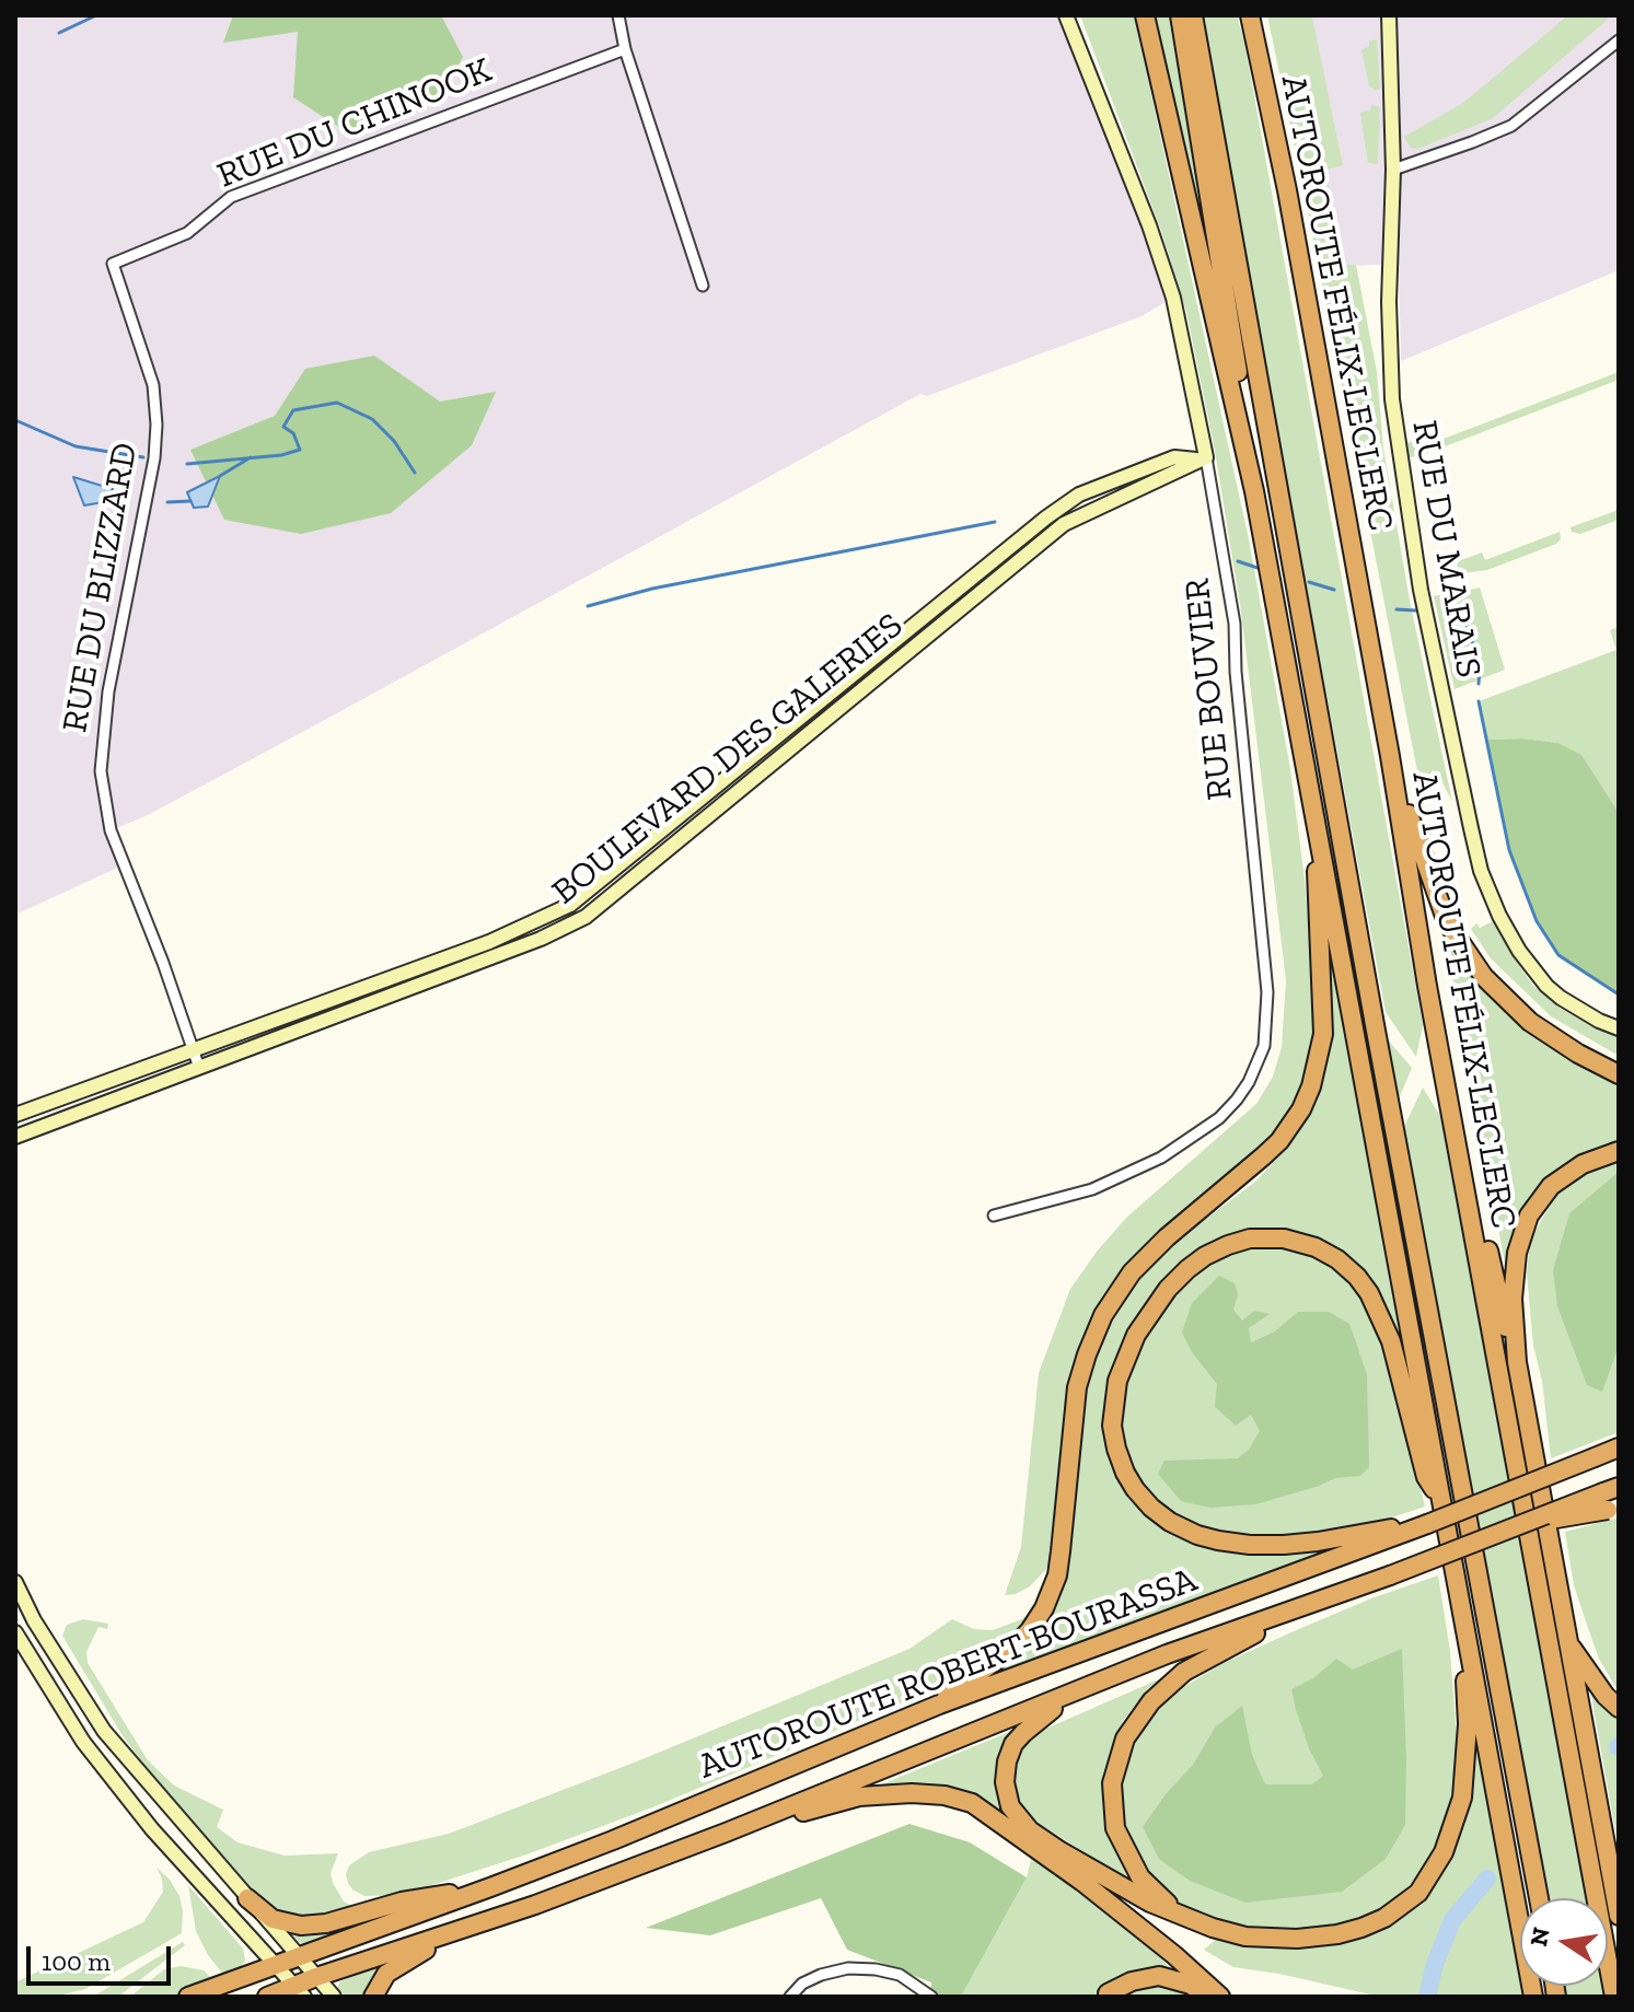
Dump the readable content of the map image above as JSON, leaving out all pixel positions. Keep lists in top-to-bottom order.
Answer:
{
  "streets": {
    "highway": ["AUTOROUTE FÉLIX-LECLERC", "AUTOROUTE ROBERT-BOURASSA"],
    "street": [
      "RUE DU CHINOOK",
      "RUE DU MARAIS",
      "RUE DU BLIZZARD",
      "RUE BOUVIER",
      "BOULEVARD DES GALERIES"
    ]
  },
  "crossings": [
    ["RUE DU CHINOOK", "RUE DU BLIZZARD"],
    ["RUE DU BLIZZARD", "BOULEVARD DES GALERIES"],
    ["RUE BOUVIER", "BOULEVARD DES GALERIES"]
  ],
  "scale_bar": "100 m",
  "north": "left"
}
